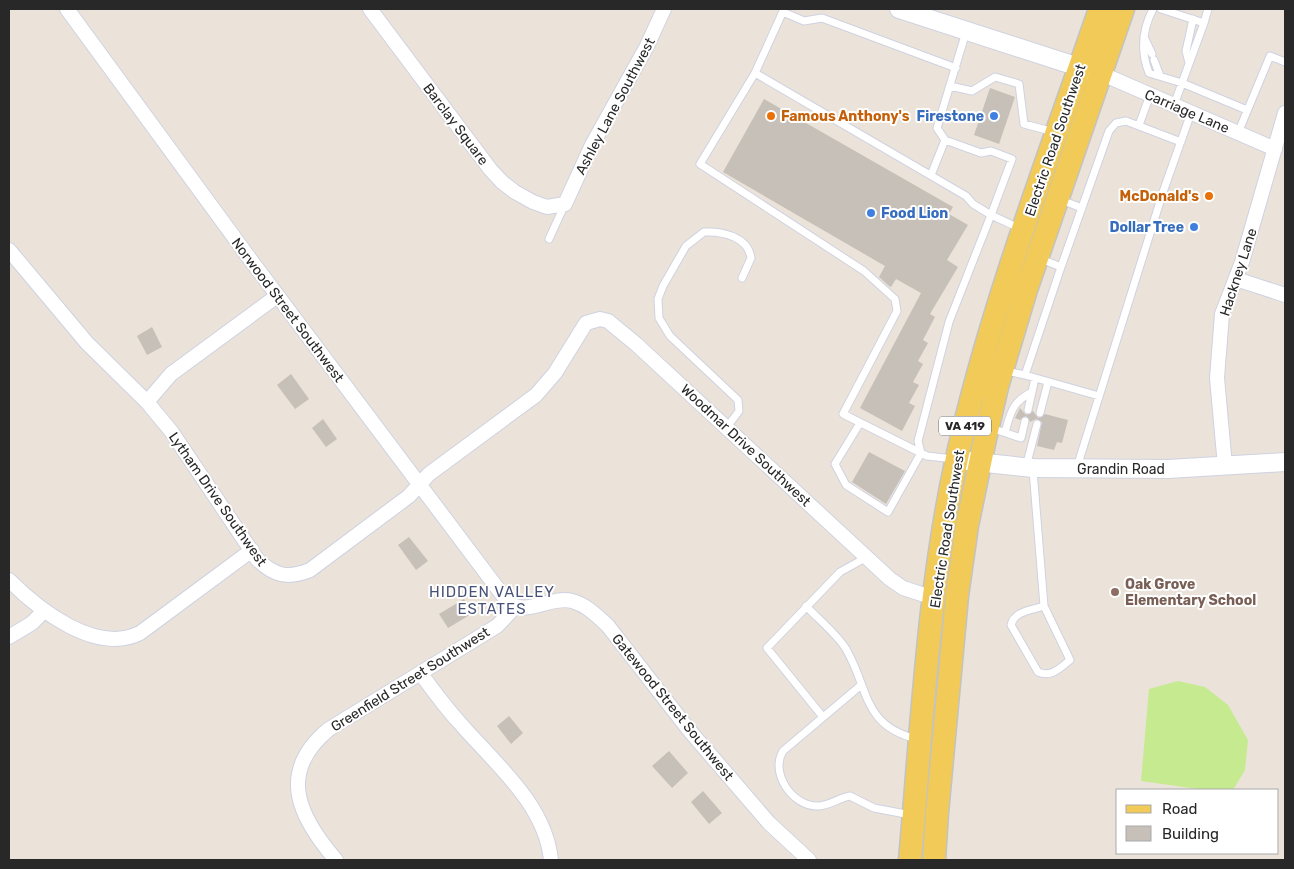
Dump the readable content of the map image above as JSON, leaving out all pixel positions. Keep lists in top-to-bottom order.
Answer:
{
  "streets": {
    "main road": ["Electric Road Southwest", "VA 419"],
    "street": [
      "Ashley Lane Southwest",
      "Carriage Lane",
      "Barclay Square",
      "Hackney Lane",
      "Norwood Street Southwest",
      "Woodmar Drive Southwest",
      "Grandin Road",
      "Lytham Drive Southwest",
      "Greenfield Street Southwest",
      "Gatewood Street Southwest"
    ]
  },
  "crossings": [
    ["Ashley Lane Southwest", "Barclay Square"],
    ["Carriage Lane", "Electric Road Southwest"],
    ["Carriage Lane", "Hackney Lane"],
    ["Electric Road Southwest", "Woodmar Drive Southwest"],
    ["Electric Road Southwest", "Grandin Road"],
    ["Hackney Lane", "Grandin Road"],
    ["Norwood Street Southwest", "Lytham Drive Southwest"],
    ["Norwood Street Southwest", "Greenfield Street Southwest"],
    ["Norwood Street Southwest", "Gatewood Street Southwest"],
    ["Woodmar Drive Southwest", "Lytham Drive Southwest"],
    ["Greenfield Street Southwest", "Gatewood Street Southwest"]
  ],
  "districts": ["HIDDEN VALLEY ESTATES"],
  "places": [
    "Famous Anthony's",
    "Firestone",
    "McDonald's",
    "Food Lion",
    "Dollar Tree",
    "Oak Grove Elementary School"
  ],
  "legend": ["Road", "Building"]
}
